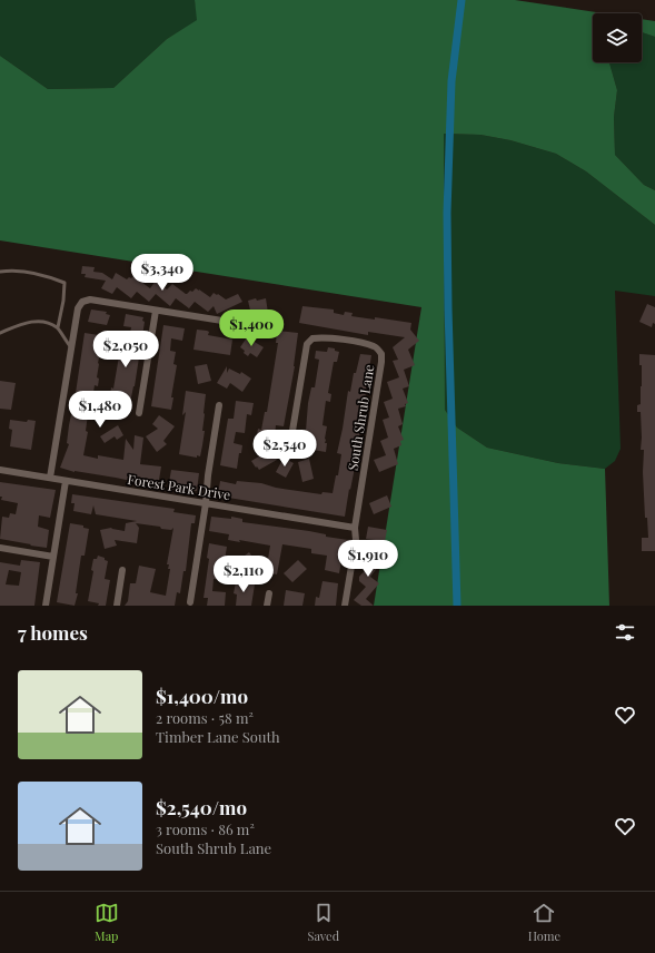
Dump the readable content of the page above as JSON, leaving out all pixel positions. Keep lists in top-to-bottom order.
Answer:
{
  "streets": {
    "street": ["South Shrub Lane", "Forest Park Drive"]
  },
  "crossings": [
    ["South Shrub Lane", "Forest Park Drive"]
  ],
  "page": {
    "price": [
      "$3,340",
      "$1,400",
      "$2,050",
      "$1,480",
      "$2,540",
      "$1,910",
      "$2,110"
    ],
    "heading": "7 homes",
    "list": [
      {
        "name": "$1,400/mo",
        "note": "2 rooms · 58 m² · Timber Lane South"
      },
      {
        "name": "$2,540/mo",
        "note": "3 rooms · 86 m² · South Shrub Lane"
      }
    ],
    "tabs": ["Map", "Saved", "Home"]
  }
}
